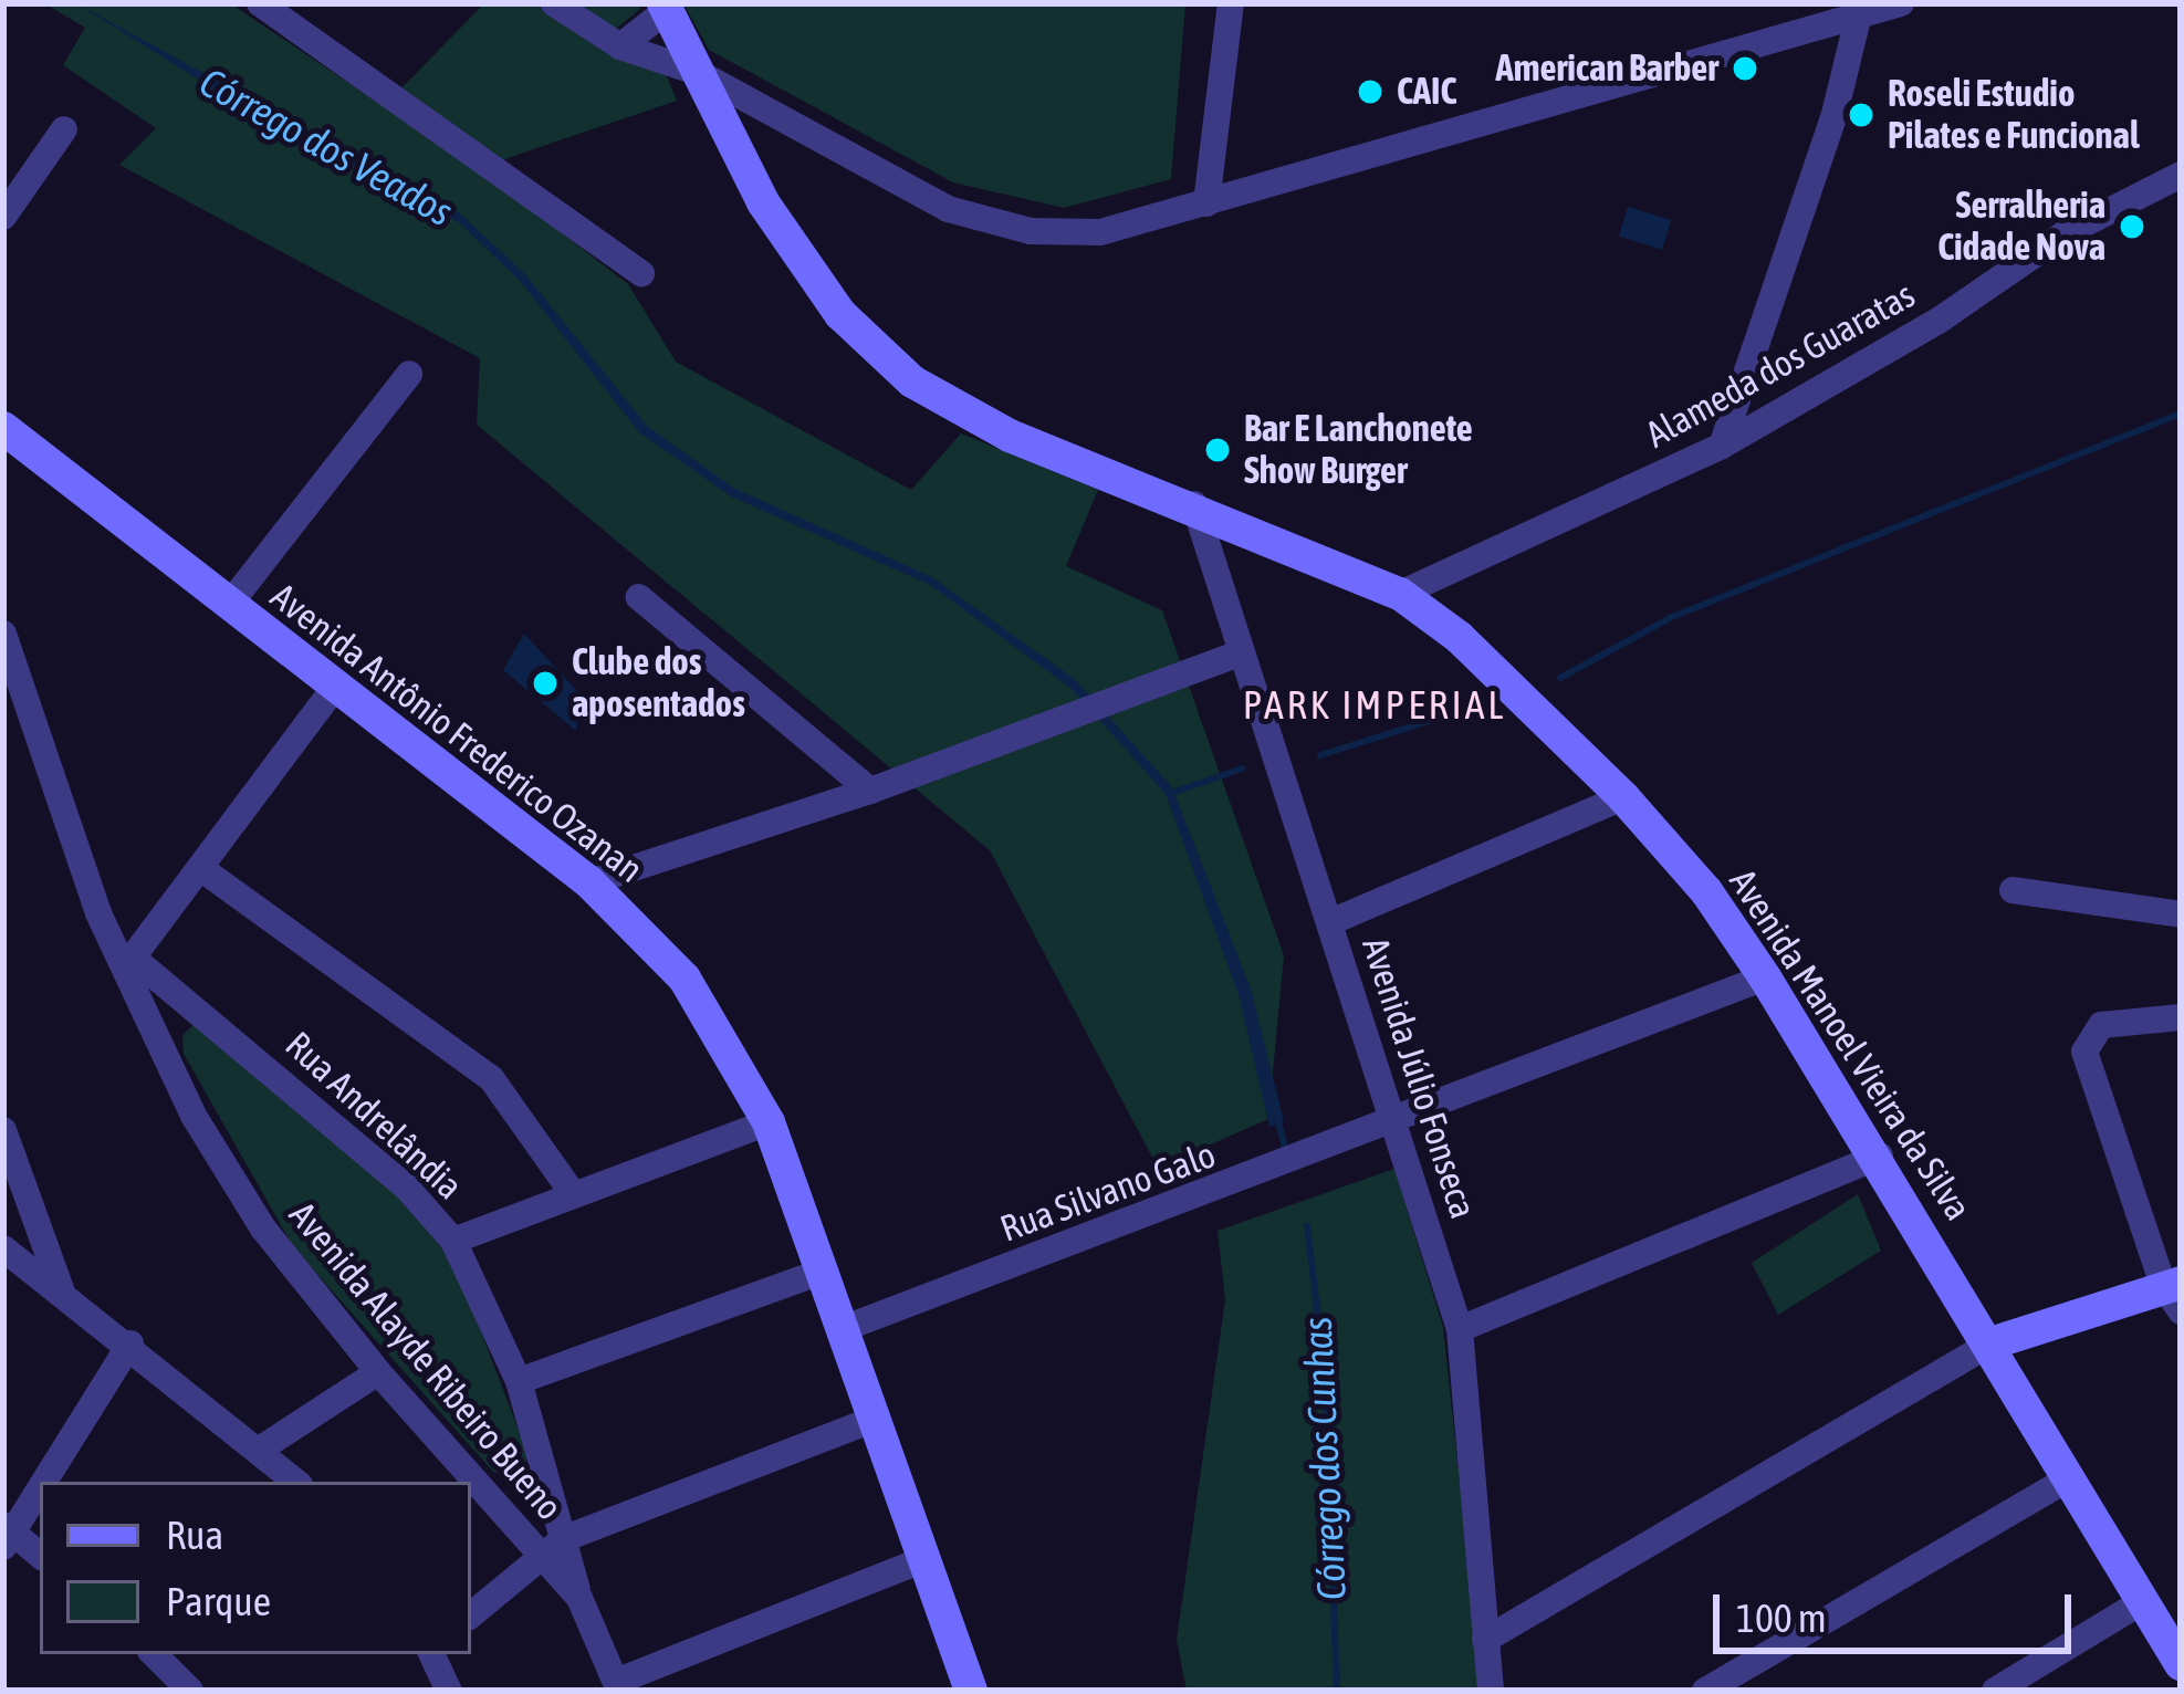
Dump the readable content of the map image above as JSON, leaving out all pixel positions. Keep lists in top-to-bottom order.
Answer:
{
  "streets": {
    "street": [
      "Alameda dos Guaratas",
      "Avenida Antônio Frederico Ozanan",
      "Avenida Manoel Vieira da Silva",
      "Avenida Júlio Fonseca",
      "Rua Andrelândia",
      "Rua Silvano Galo",
      "Avenida Alayde Ribeiro Bueno"
    ]
  },
  "crossings": [
    ["Alameda dos Guaratas", "Avenida Manoel Vieira da Silva"],
    ["Avenida Antônio Frederico Ozanan", "Rua Silvano Galo"],
    ["Avenida Manoel Vieira da Silva", "Avenida Júlio Fonseca"],
    ["Avenida Manoel Vieira da Silva", "Rua Silvano Galo"],
    ["Avenida Júlio Fonseca", "Rua Silvano Galo"],
    ["Rua Andrelândia", "Avenida Alayde Ribeiro Bueno"]
  ],
  "districts": ["PARK IMPERIAL"],
  "water": ["Córrego dos Veados", "Córrego dos Cunhas"],
  "places": [
    "American Barber",
    "CAIC",
    "Roseli Estudio Pilates e Funcional",
    "Serralheria Cidade Nova",
    "Bar E Lanchonete Show Burger",
    "Clube dos aposentados"
  ],
  "legend": ["Rua", "Parque"],
  "scale_bar": "100 m"
}
